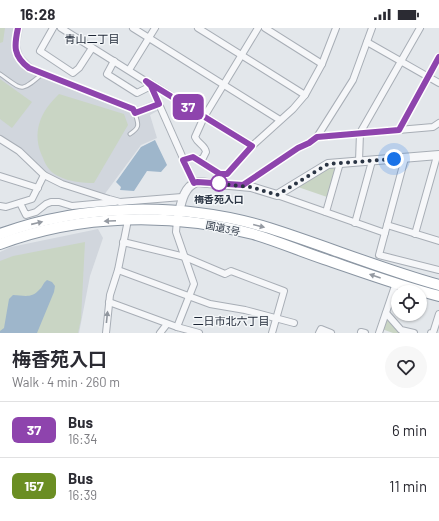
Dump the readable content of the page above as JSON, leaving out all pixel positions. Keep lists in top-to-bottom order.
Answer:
{
  "streets": {
    "highway": ["国道3号"]
  },
  "districts": ["青山二丁目", "二日市北六丁目"],
  "places": ["梅香苑入口"],
  "lines": ["bus line 37"],
  "page": {
    "status": "16:28",
    "on_map": "37",
    "heading": ["梅香苑入口", "Walk · 4 min · 260 m"],
    "list": [
      {
        "mark": "37",
        "name": "Bus",
        "note": "16:34",
        "value": "6 min"
      },
      {
        "mark": "157",
        "name": "Bus",
        "note": "16:39",
        "value": "11 min"
      }
    ]
  }
}
